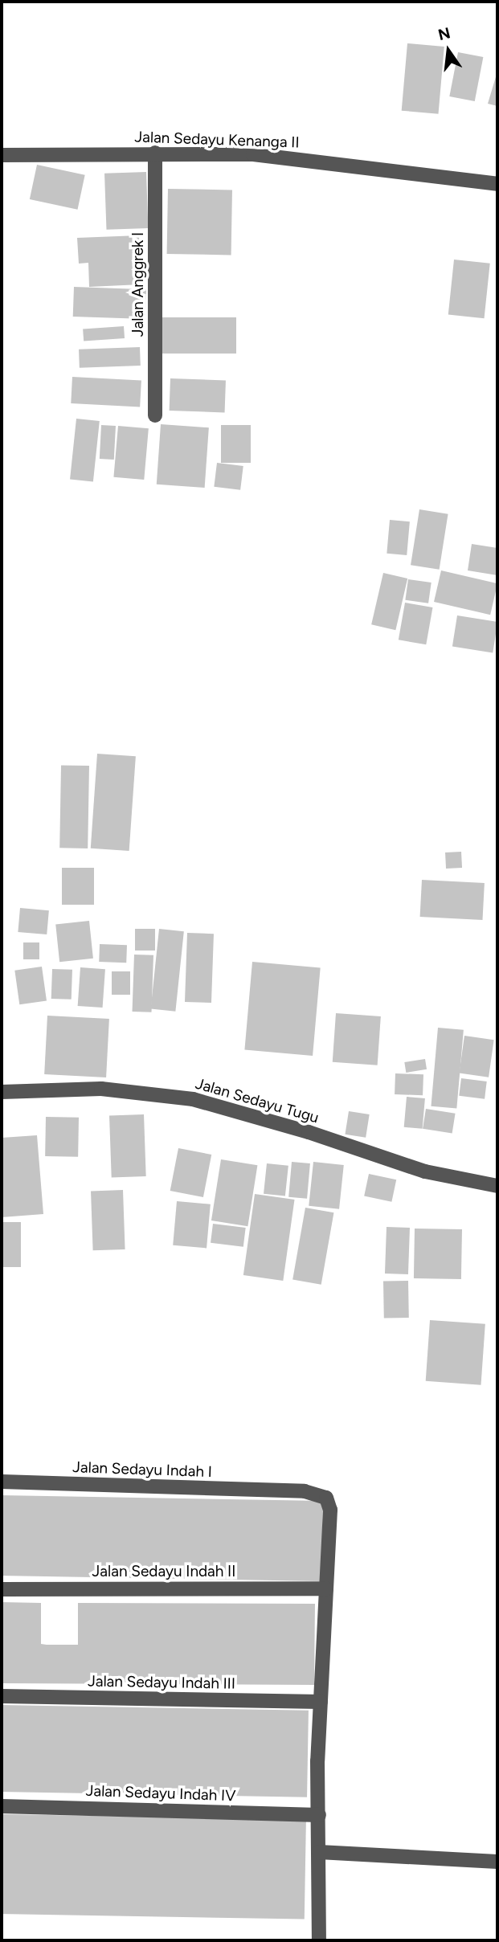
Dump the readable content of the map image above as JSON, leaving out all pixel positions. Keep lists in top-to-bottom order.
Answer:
{
  "streets": {
    "street": [
      "Jalan Sedayu Kenanga II",
      "Jalan Anggrek I",
      "Jalan Sedayu Tugu",
      "Jalan Sedayu Indah I",
      "Jalan Sedayu Indah II",
      "Jalan Sedayu Indah III",
      "Jalan Sedayu Indah IV"
    ]
  },
  "crossings": [
    ["Jalan Sedayu Kenanga II", "Jalan Anggrek I"],
    ["Jalan Sedayu Indah I", "Jalan Sedayu Indah II"],
    ["Jalan Sedayu Indah I", "Jalan Sedayu Indah III"],
    ["Jalan Sedayu Indah I", "Jalan Sedayu Indah IV"]
  ],
  "north": "top"
}
